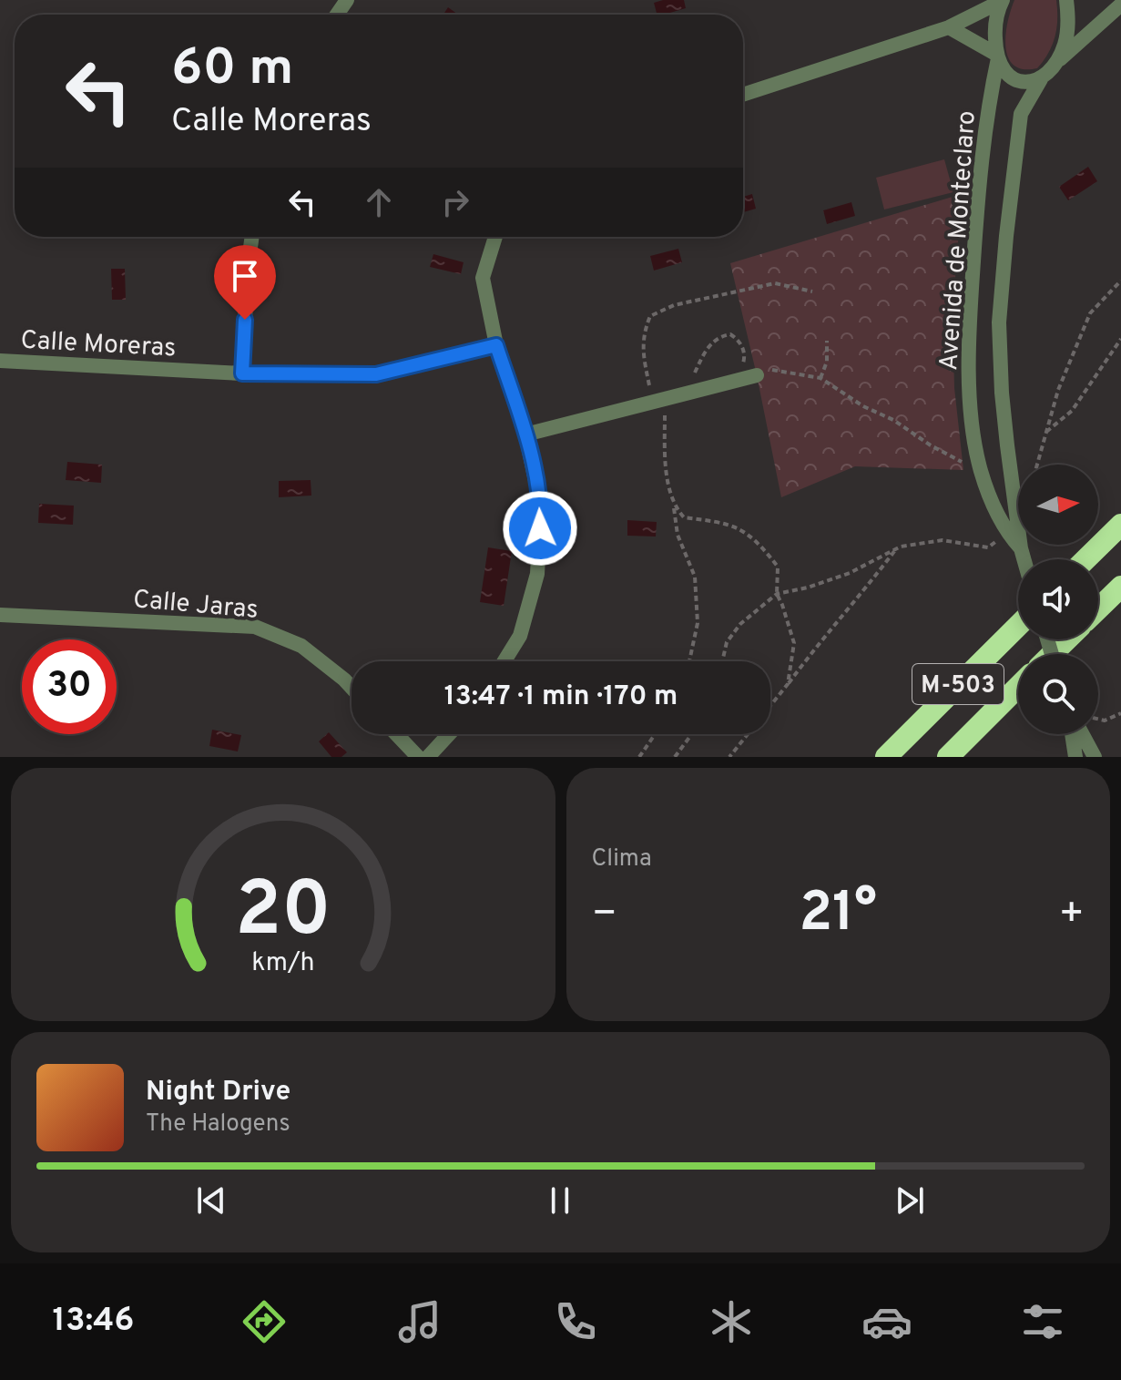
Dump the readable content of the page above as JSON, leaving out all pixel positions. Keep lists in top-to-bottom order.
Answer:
{
  "streets": {
    "highway": ["M-503"],
    "street": ["Avenida de Monteclaro", "Calle Moreras", "Calle Jaras"]
  },
  "north": "right",
  "page": {
    "turn": ["60 m", "Calle Moreras"],
    "limit": "30",
    "trip": "13:47 · 1 min · 170 m",
    "tile": "Clima",
    "heat": ["−", "21°", "+"],
    "song": ["Night Drive", "The Halogens"],
    "tabs": "13:46",
    "gauge": ["20", "km/h"]
  }
}
